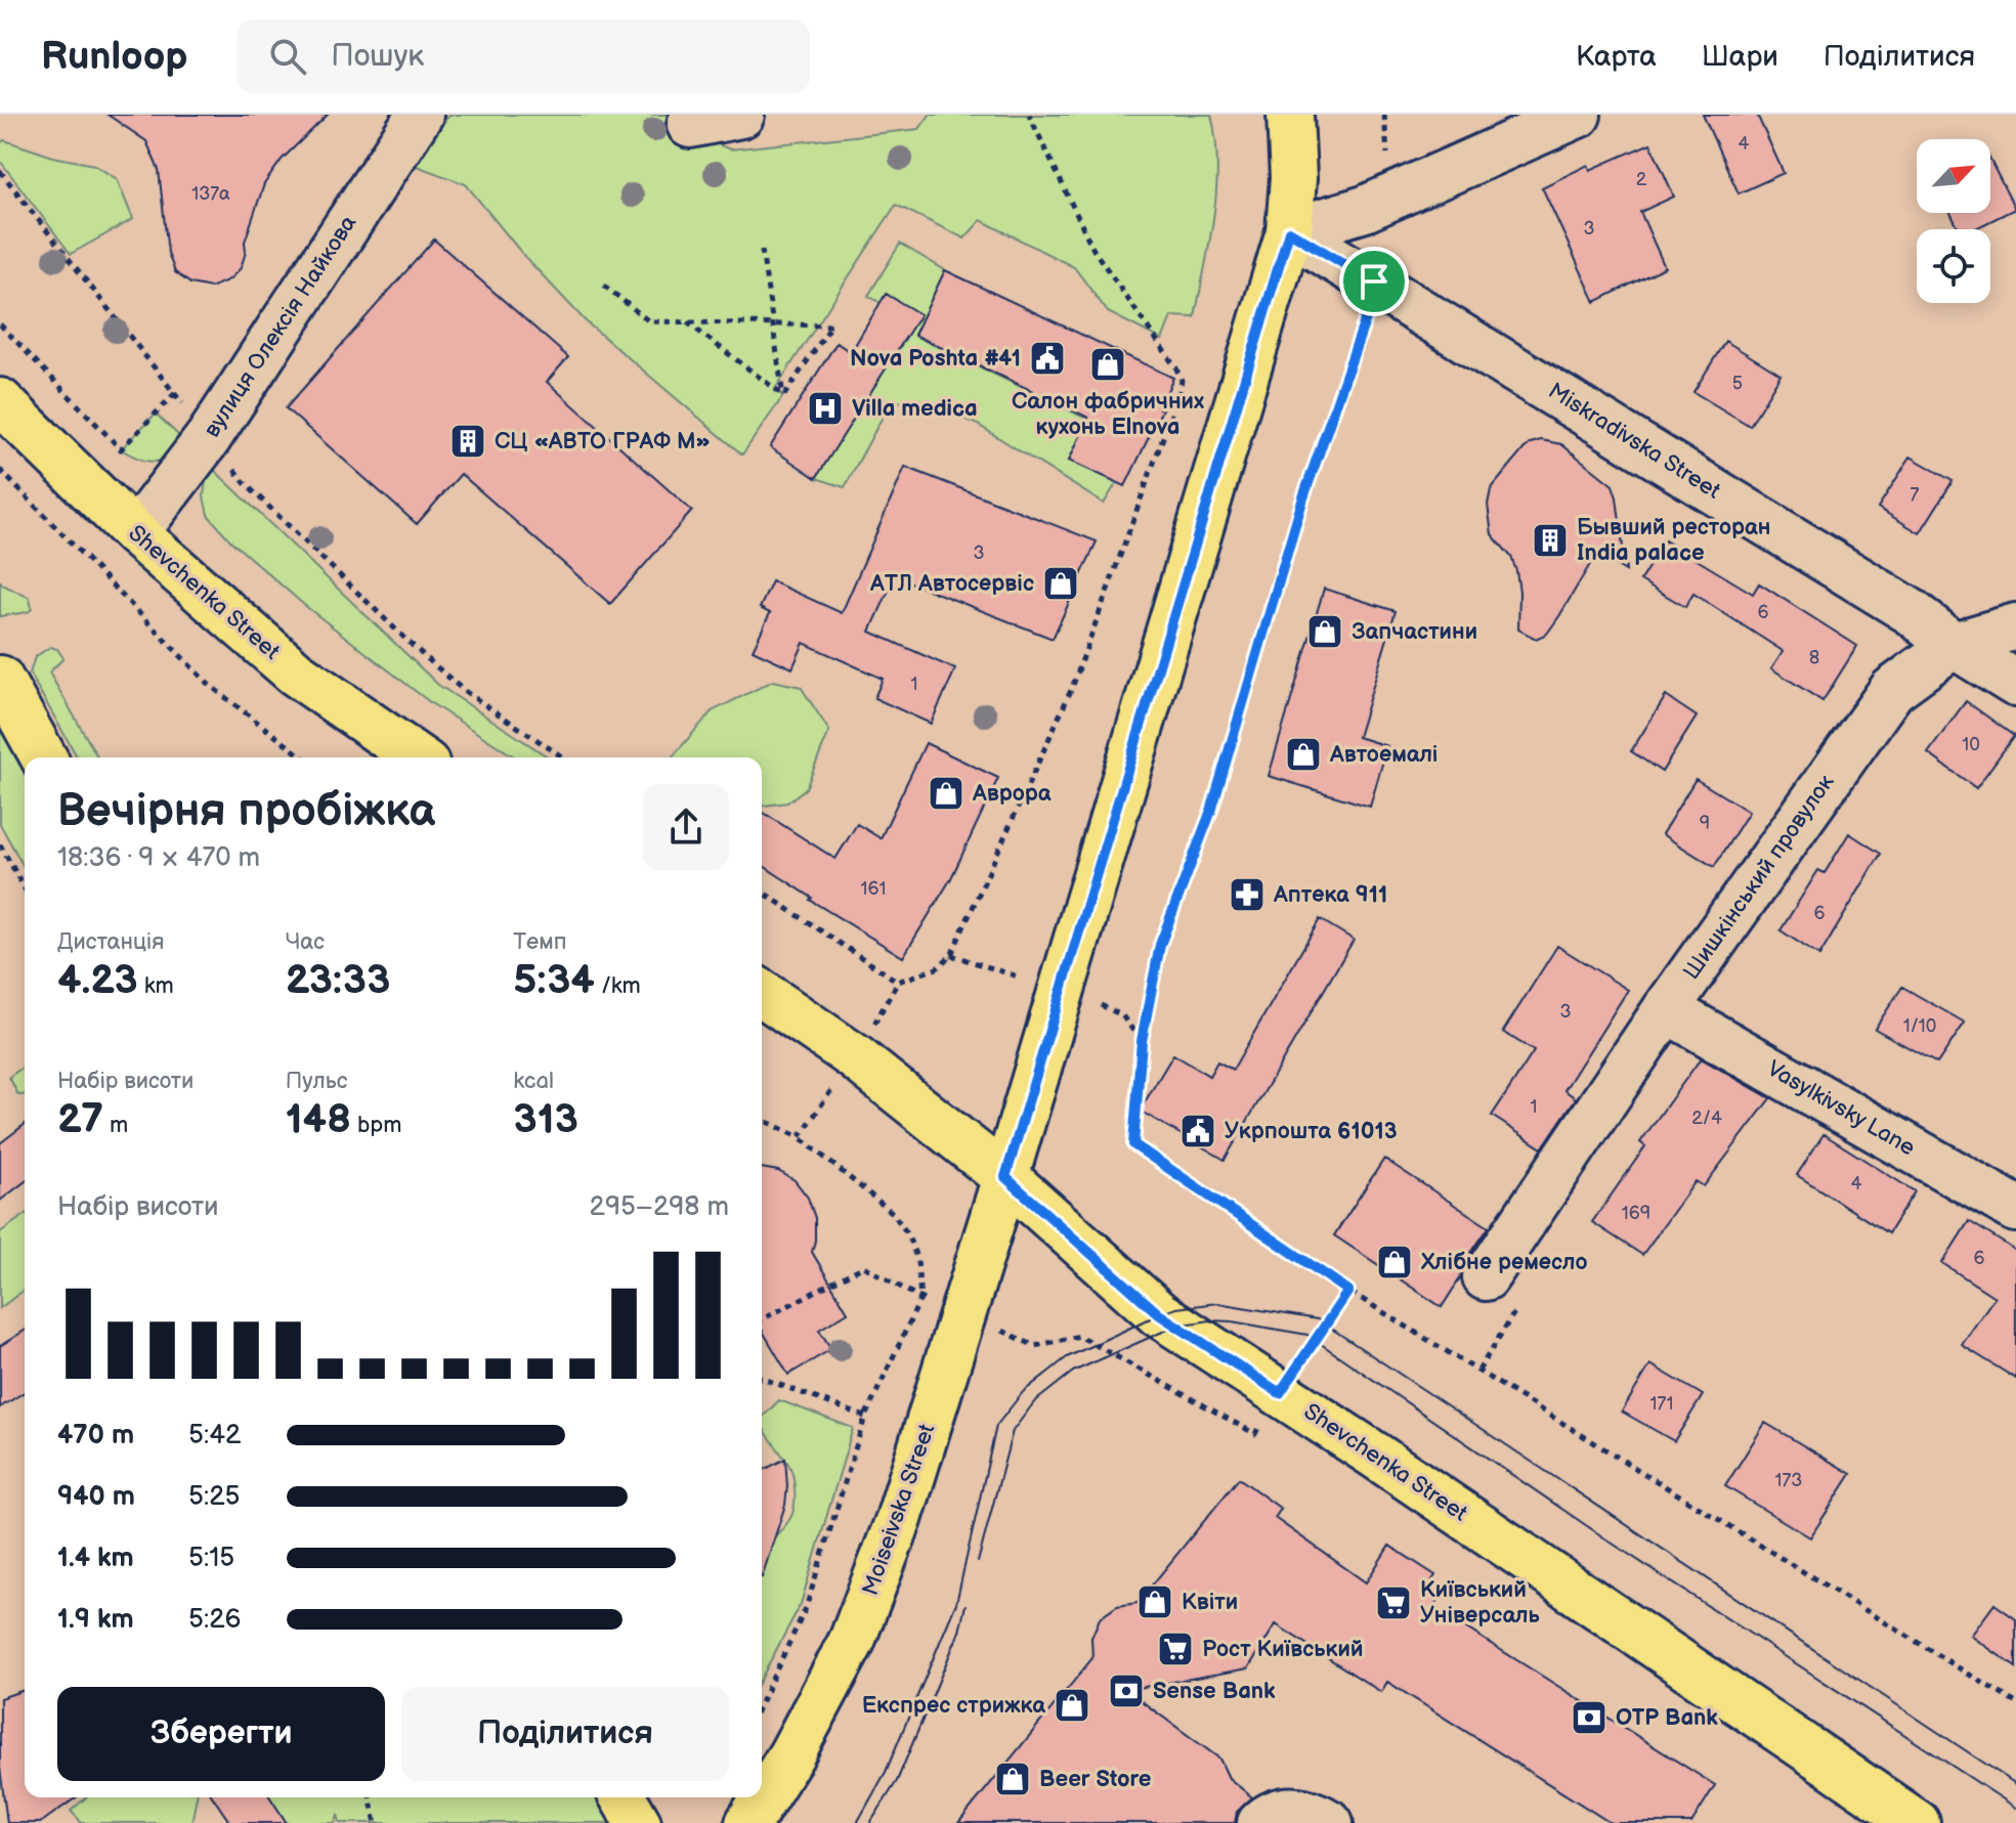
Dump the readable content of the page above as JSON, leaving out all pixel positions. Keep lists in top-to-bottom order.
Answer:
{
  "streets": {
    "main road": ["Shevchenka Street", "Moiseivska Street"],
    "street": [
      "вулиця Олексія Найкова",
      "Miskradivska Street",
      "Шишкінський провулок",
      "Vasylkivsky Lane"
    ]
  },
  "crossings": [
    ["вулиця Олексія Найкова", "Shevchenka Street"],
    ["Miskradivska Street", "Шишкінський провулок"],
    ["Miskradivska Street", "Moiseivska Street"],
    ["Shevchenka Street", "Moiseivska Street"],
    ["Шишкінський провулок", "Vasylkivsky Lane"]
  ],
  "places": {
    "public building": ["Nova Poshta #41", "Укрпошта 61013"],
    "shop": [
      "Салон фабричних кухонь Elnova",
      "АТЛ Автосервіс",
      "Запчастини",
      "Автоемалі",
      "Аврора",
      "Хлібне ремесло",
      "Квіти",
      "Експрес стрижка",
      "Beer Store"
    ],
    "hospital": ["Villa medica"],
    "building": ["СЦ «АВТО ГРАФ М»", "Бывший ресторан India palace"],
    "pharmacy": ["Аптека 911"],
    "supermarket": ["Київський Універсаль", "Рост Київський"],
    "bank": ["Sense Bank", "OTP Bank"]
  },
  "house_numbers": [
    "4",
    "2",
    "137а",
    "3",
    "5",
    "7",
    "3",
    "6",
    "8",
    "1",
    "10",
    "9",
    "161",
    "6",
    "3",
    "1/10",
    "1",
    "2/4",
    "4",
    "169",
    "6",
    "171",
    "173"
  ],
  "north": "top right",
  "page": {
    "header": "Runloop",
    "search": "Пошук",
    "nav": ["Карта", "Шари", "Поділитися"],
    "heading": ["Вечірня пробіжка", "18:36 · 9 × 470 m"],
    "stats": [
      ["Дистанція", "4.23 km"],
      ["Час", "23:33"],
      ["Темп", "5:34 /km"],
      ["Набір висоти", "27 m"],
      ["Пульс", "148 bpm"],
      ["kcal", "313"]
    ],
    "chart": ["Набір висоти", "295–298 m"],
    "list": [
      {
        "name": "470 m",
        "note": "5:42"
      },
      {
        "name": "940 m",
        "note": "5:25"
      },
      {
        "name": "1.4 km",
        "note": "5:15"
      },
      {
        "name": "1.9 km",
        "note": "5:26"
      }
    ],
    "buttons": ["Зберегти", "Поділитися"]
  }
}
